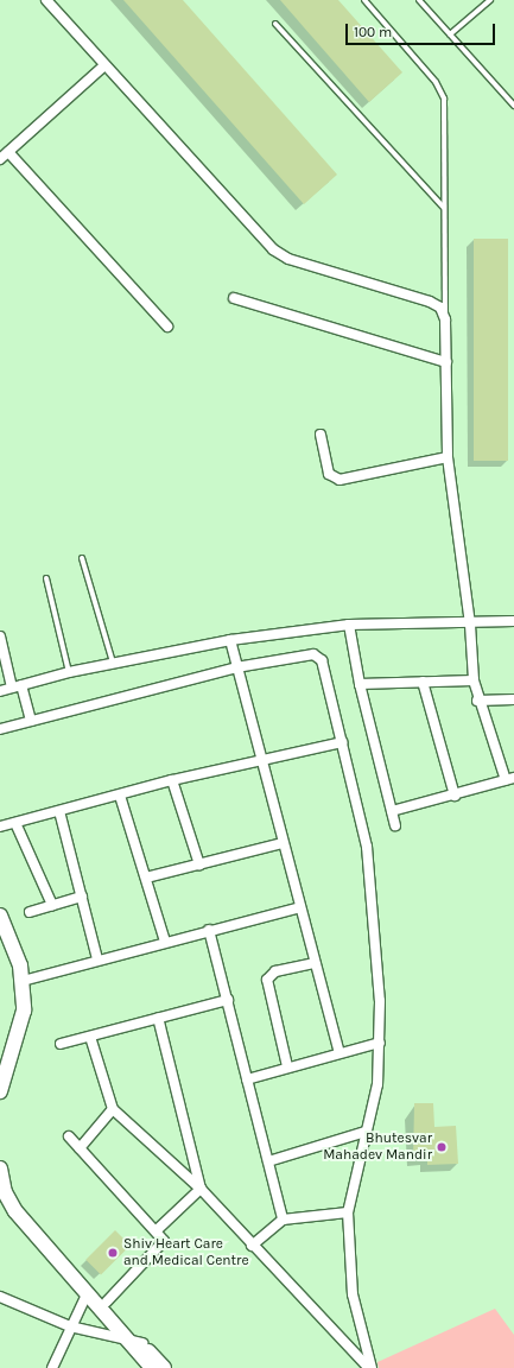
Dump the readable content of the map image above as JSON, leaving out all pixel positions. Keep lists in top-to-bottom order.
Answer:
{
  "places": ["Bhutesvar Mahadev Mandir", "Shiv Heart Care and Medical Centre"],
  "scale_bar": "100 m"
}
